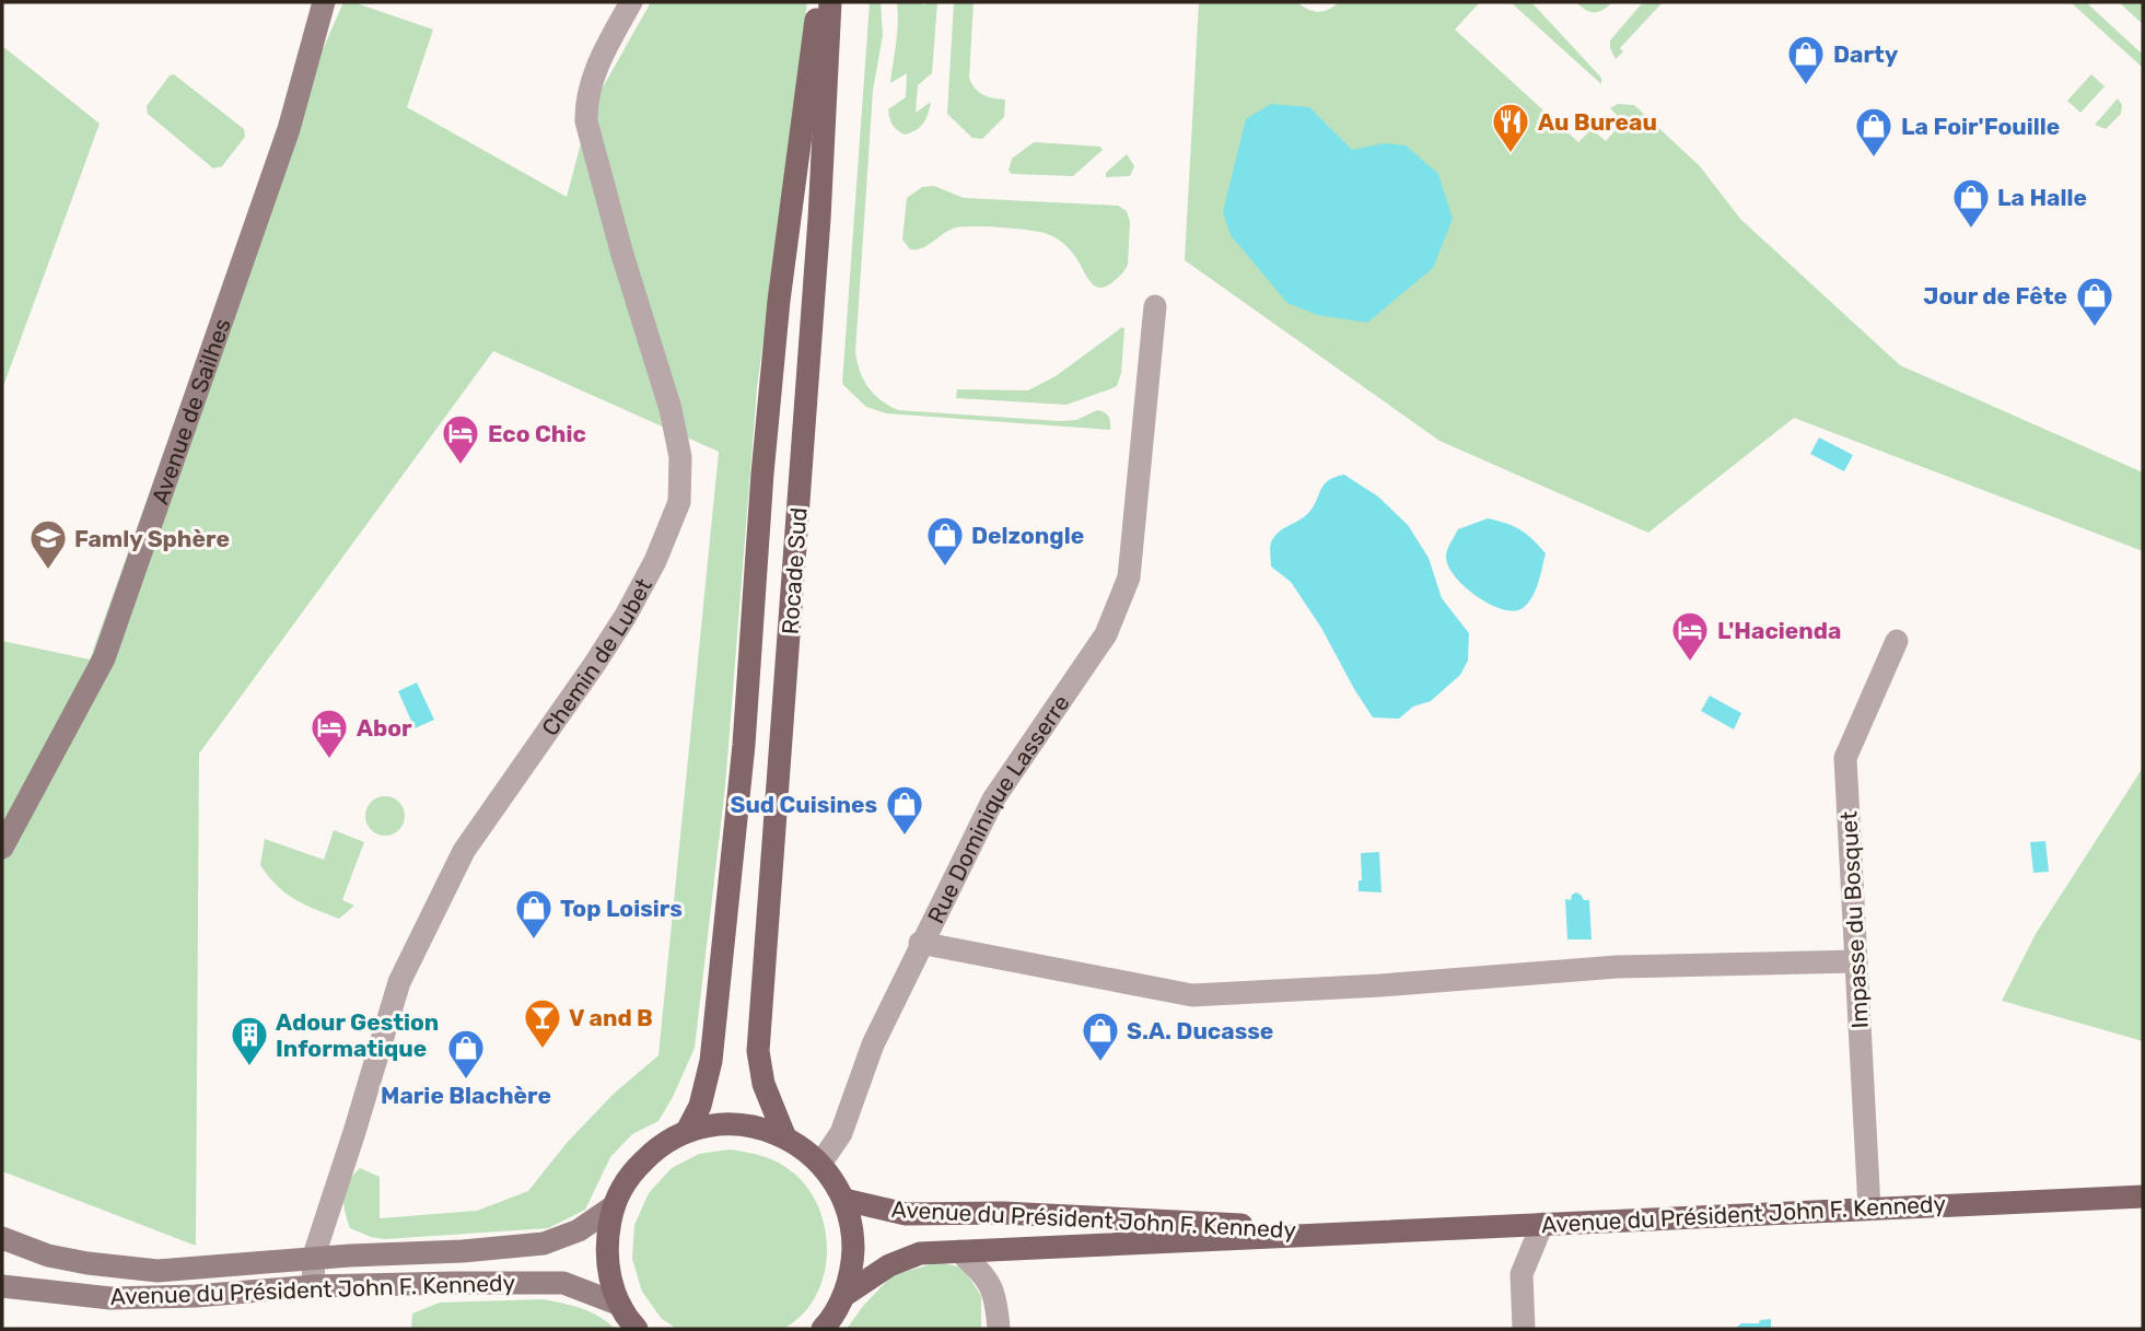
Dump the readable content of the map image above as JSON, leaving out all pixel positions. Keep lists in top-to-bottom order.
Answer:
{
  "streets": {
    "main road": ["Avenue de Sailhes", "Rocade Sud", "Avenue du Président John F. Kennedy"],
    "street": ["Chemin de Lubet", "Rue Dominique Lasserre", "Impasse du Bosquet"]
  },
  "crossings": [
    ["Chemin de Lubet", "Avenue du Président John F. Kennedy"],
    ["Impasse du Bosquet", "Avenue du Président John F. Kennedy"]
  ],
  "places": {
    "shop": [
      "Darty",
      "La Foir'Fouille",
      "La Halle",
      "Jour de Fête",
      "Delzongle",
      "Sud Cuisines",
      "Top Loisirs",
      "S.A. Ducasse",
      "Marie Blachère"
    ],
    "restaurant": ["Au Bureau"],
    "hotel": ["Eco Chic", "L'Hacienda", "Abor"],
    "school or university": ["Famly Sphère"],
    "bar": ["V and B"],
    "building": ["Adour Gestion Informatique"]
  }
}
